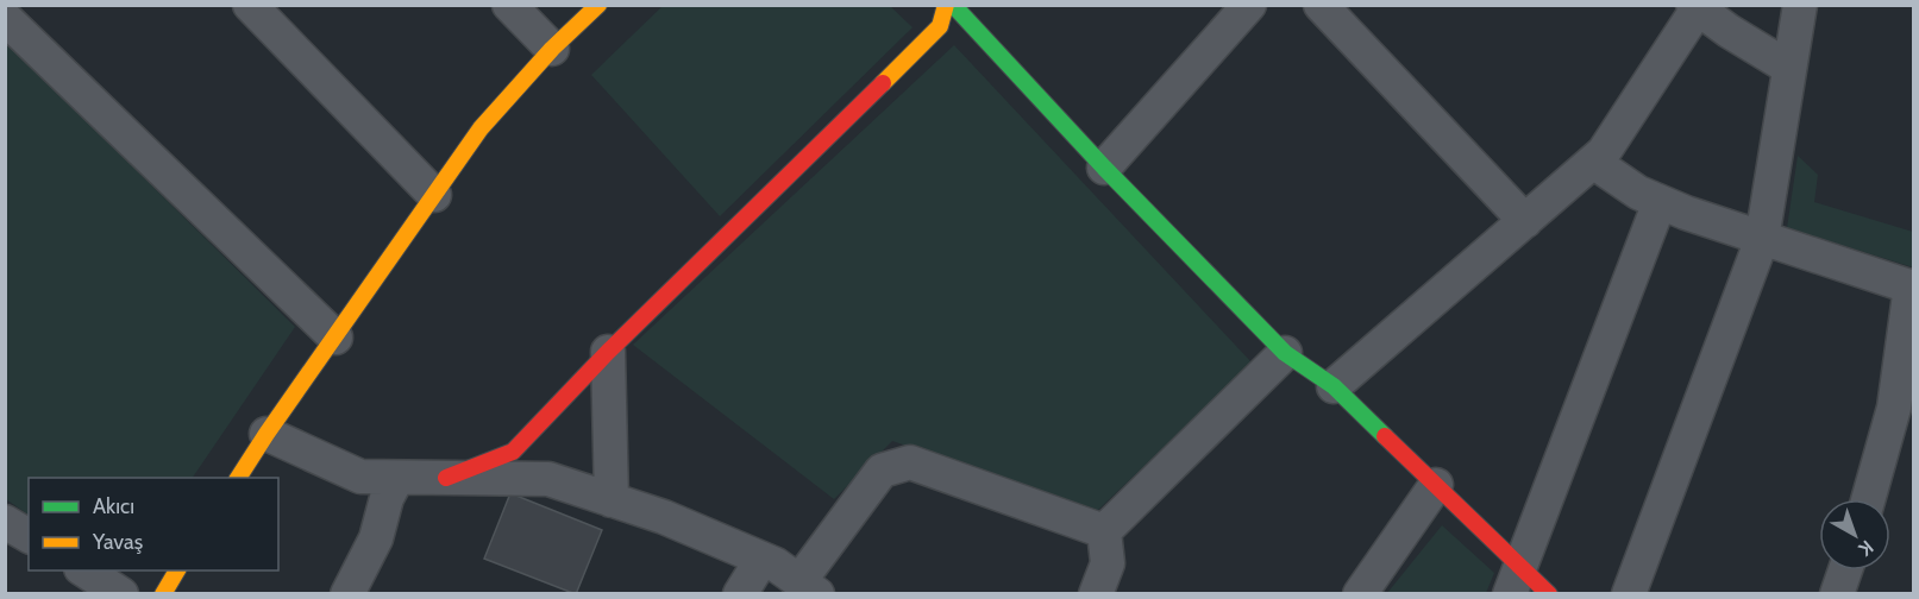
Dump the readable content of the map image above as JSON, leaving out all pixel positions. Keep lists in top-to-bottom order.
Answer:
{
  "legend": ["Akıcı", "Yavaş"],
  "north": "bottom right"
}
